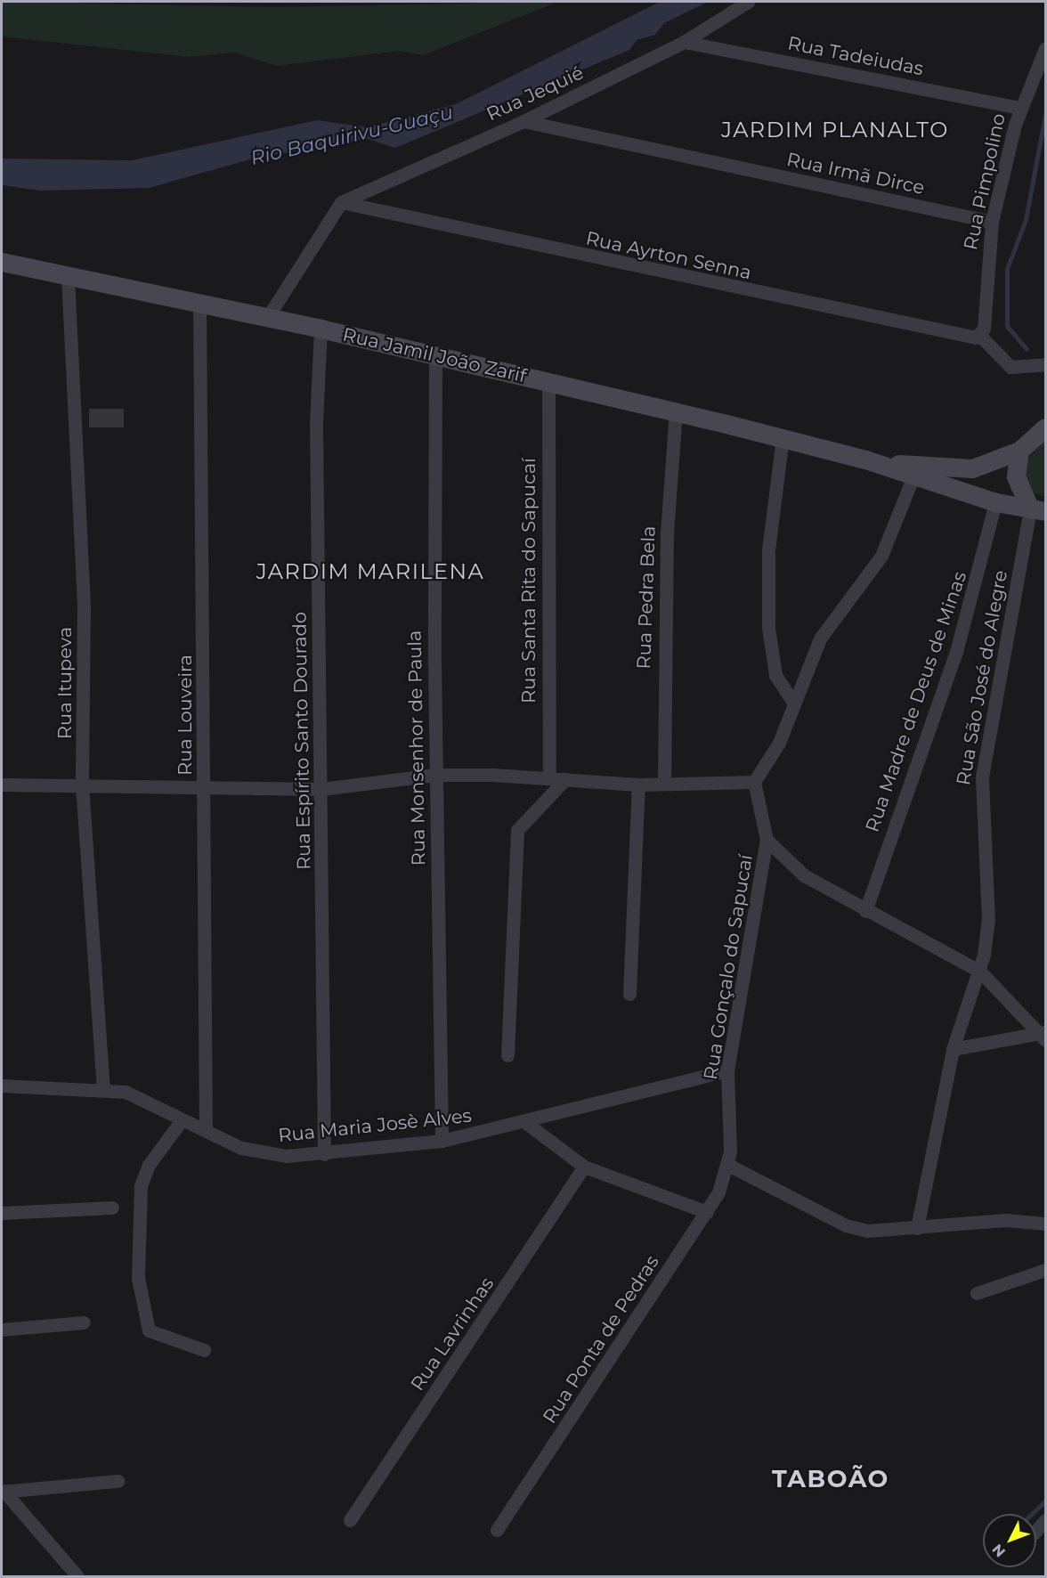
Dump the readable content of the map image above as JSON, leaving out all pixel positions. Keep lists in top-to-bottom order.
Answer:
{
  "streets": {
    "main road": ["Rua Jamil João Zarif"],
    "street": [
      "Rua Tadeiudas",
      "Rua Jequié",
      "Rua Irmã Dirce",
      "Rua Pimpolino",
      "Rua Ayrton Senna",
      "Rua Santa Rita do Sapucaí",
      "Rua Pedra Bela",
      "Rua São José do Alegre",
      "Rua Itupeva",
      "Rua Madre de Deus de Minas",
      "Rua Louveira",
      "Rua Espírito Santo Dourado",
      "Rua Monsenhor de Paula",
      "Rua Gonçalo do Sapucaí",
      "Rua Maria Josè Alves",
      "Rua Lavrinhas",
      "Rua Ponta de Pedras"
    ]
  },
  "crossings": [
    ["Rua Tadeiudas", "Rua Jequié"],
    ["Rua Tadeiudas", "Rua Pimpolino"],
    ["Rua Jequié", "Rua Irmã Dirce"],
    ["Rua Jequié", "Rua Ayrton Senna"],
    ["Rua Irmã Dirce", "Rua Pimpolino"],
    ["Rua Pimpolino", "Rua Ayrton Senna"],
    ["Rua Jamil João Zarif", "Rua Santa Rita do Sapucaí"],
    ["Rua Jamil João Zarif", "Rua Pedra Bela"],
    ["Rua Jamil João Zarif", "Rua São José do Alegre"],
    ["Rua Jamil João Zarif", "Rua Itupeva"],
    ["Rua Jamil João Zarif", "Rua Madre de Deus de Minas"],
    ["Rua Jamil João Zarif", "Rua Louveira"],
    ["Rua Jamil João Zarif", "Rua Espírito Santo Dourado"],
    ["Rua Jamil João Zarif", "Rua Monsenhor de Paula"],
    ["Rua Itupeva", "Rua Maria Josè Alves"],
    ["Rua Louveira", "Rua Maria Josè Alves"],
    ["Rua Espírito Santo Dourado", "Rua Maria Josè Alves"],
    ["Rua Monsenhor de Paula", "Rua Maria Josè Alves"],
    ["Rua Gonçalo do Sapucaí", "Rua Maria Josè Alves"],
    ["Rua Gonçalo do Sapucaí", "Rua Ponta de Pedras"]
  ],
  "districts": ["JARDIM PLANALTO", "JARDIM MARILENA", "TABOÃO"],
  "water": ["Rio Baquirivu-Guaçu"],
  "north": "bottom left"
}
